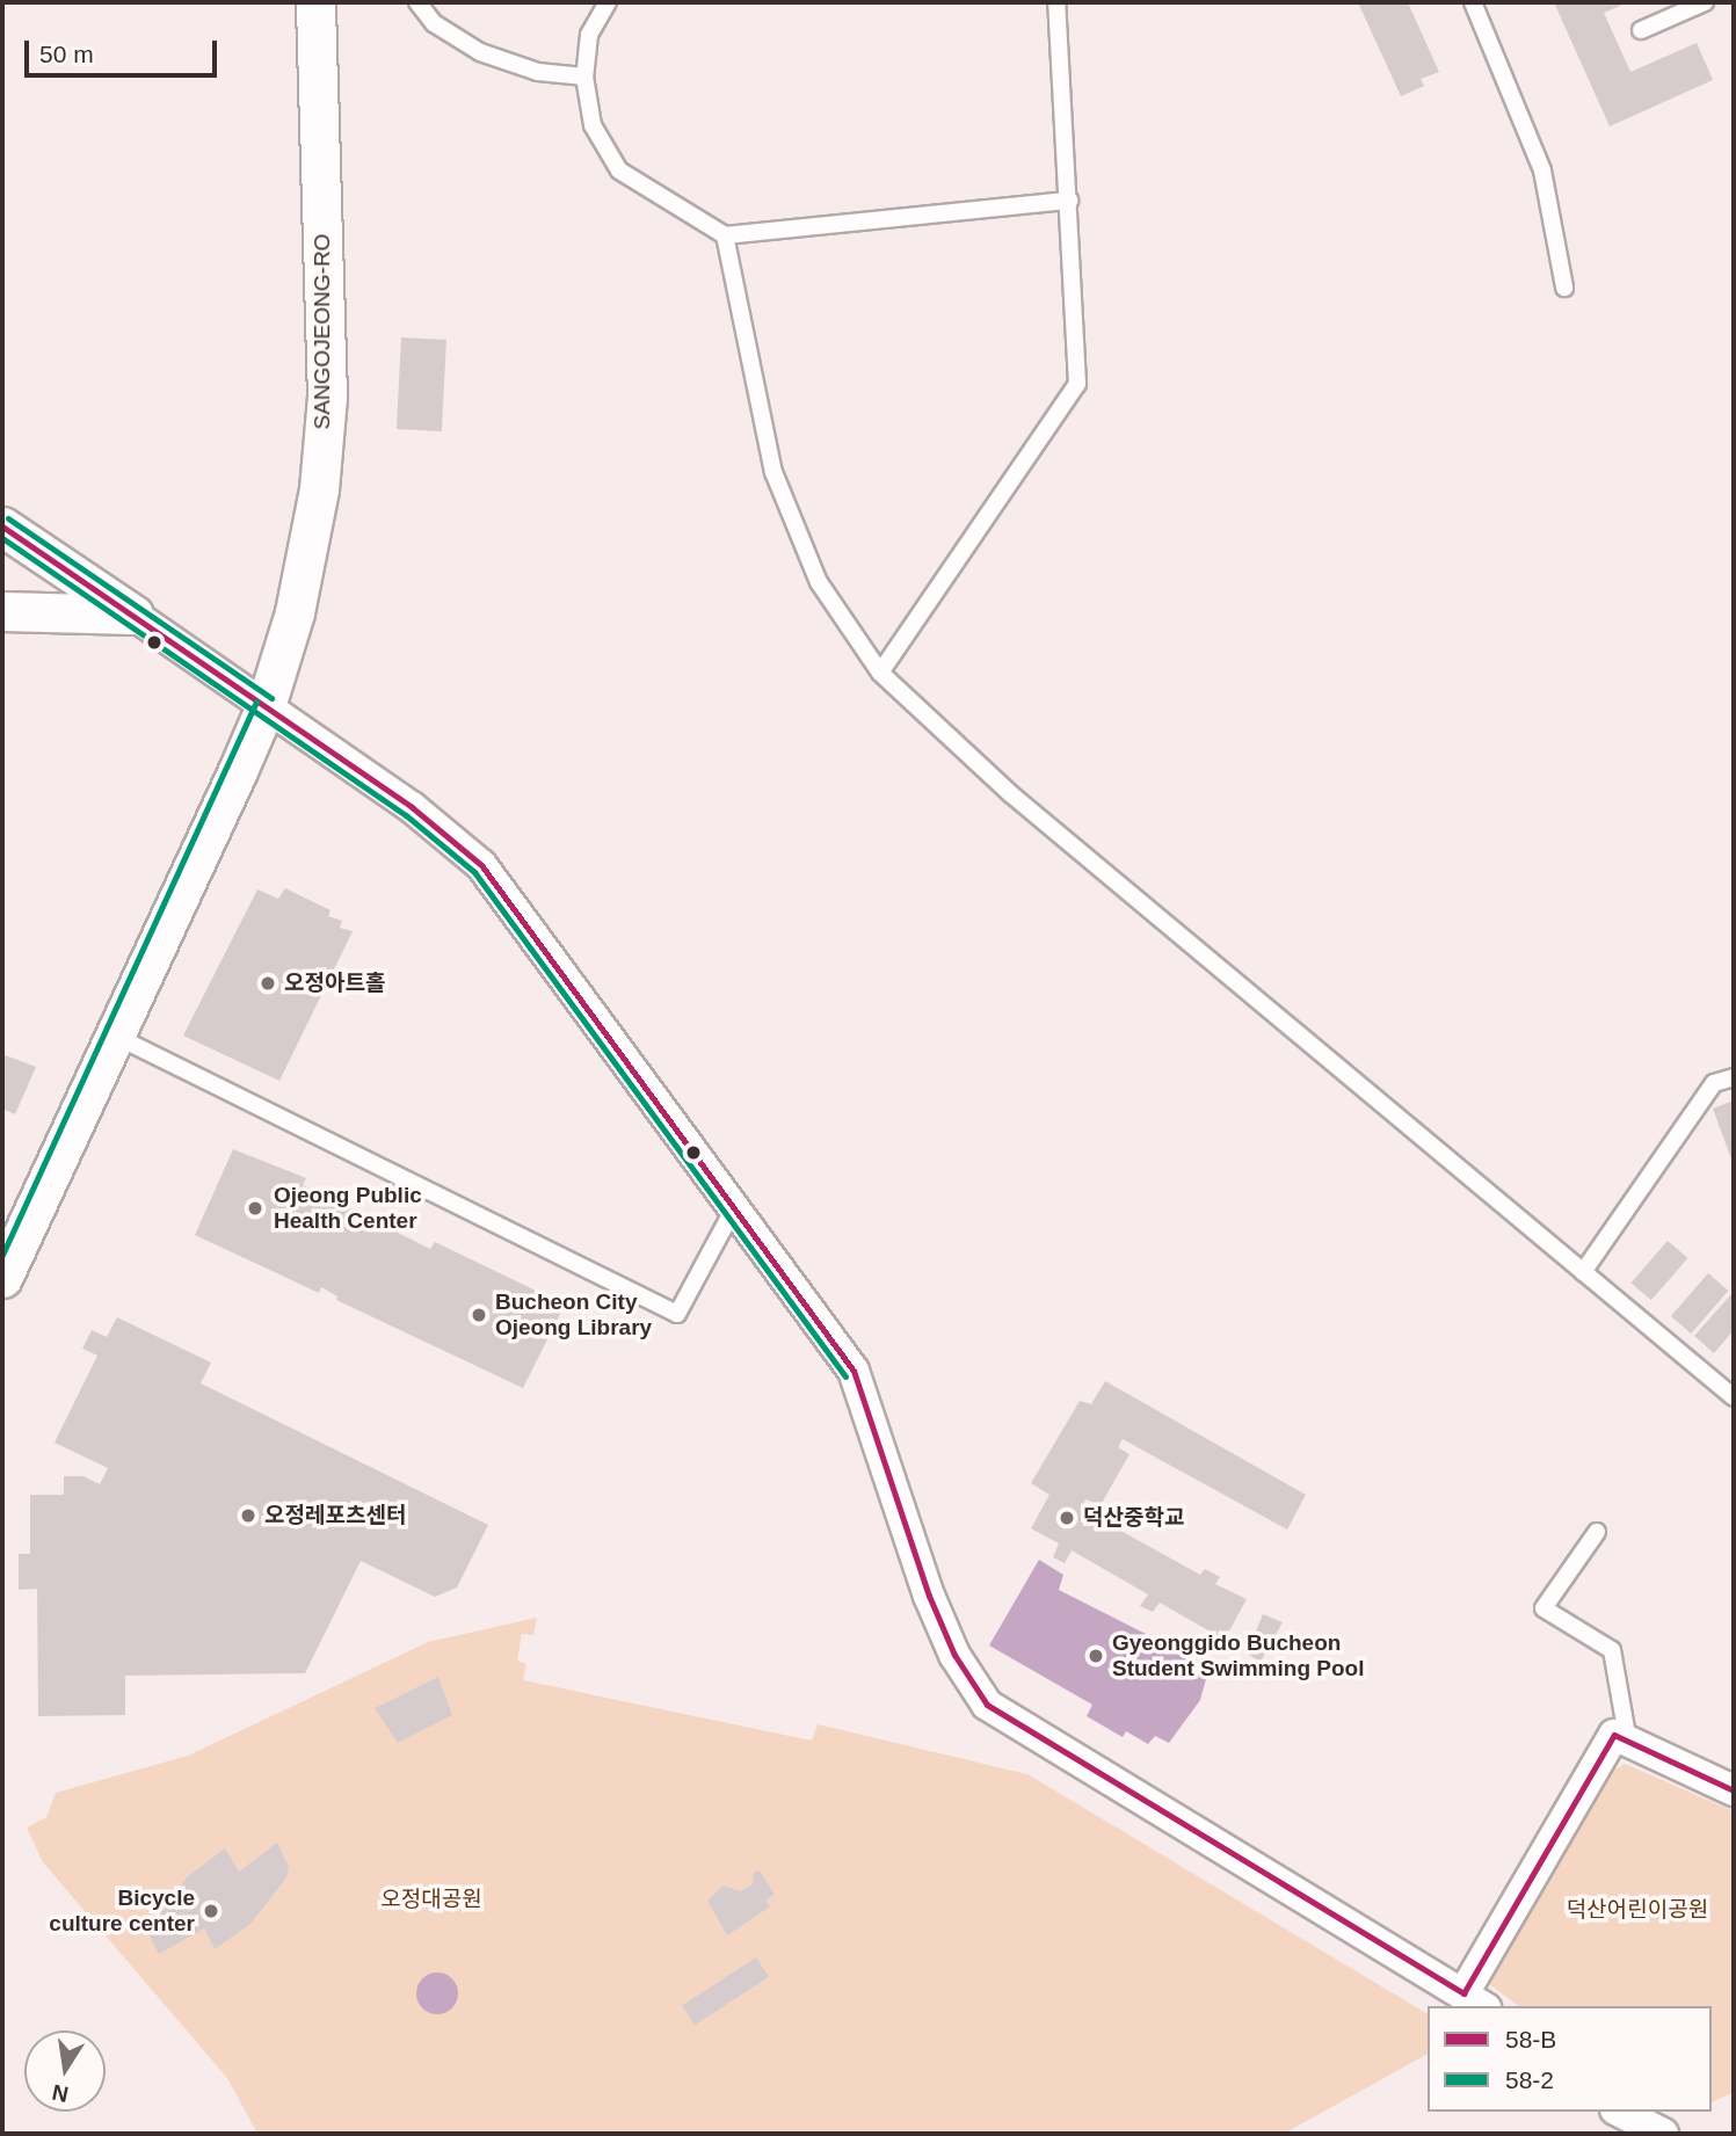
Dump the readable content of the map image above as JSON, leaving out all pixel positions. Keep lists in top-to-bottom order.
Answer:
{
  "streets": {
    "street": ["SANGOJEONG-RO"]
  },
  "parks": ["오정대공원", "덕산어린이공원"],
  "places": [
    "오정아트홀",
    "Ojeong Public Health Center",
    "Bucheon City Ojeong Library",
    "오정레포츠센터",
    "덕산중학교",
    "Gyeonggido Bucheon Student Swimming Pool",
    "Bicycle culture center"
  ],
  "lines": ["transit line 58-B", "transit line 58-2"],
  "legend": ["58-B", "58-2"],
  "scale_bar": "50 m",
  "north": "bottom"
}
